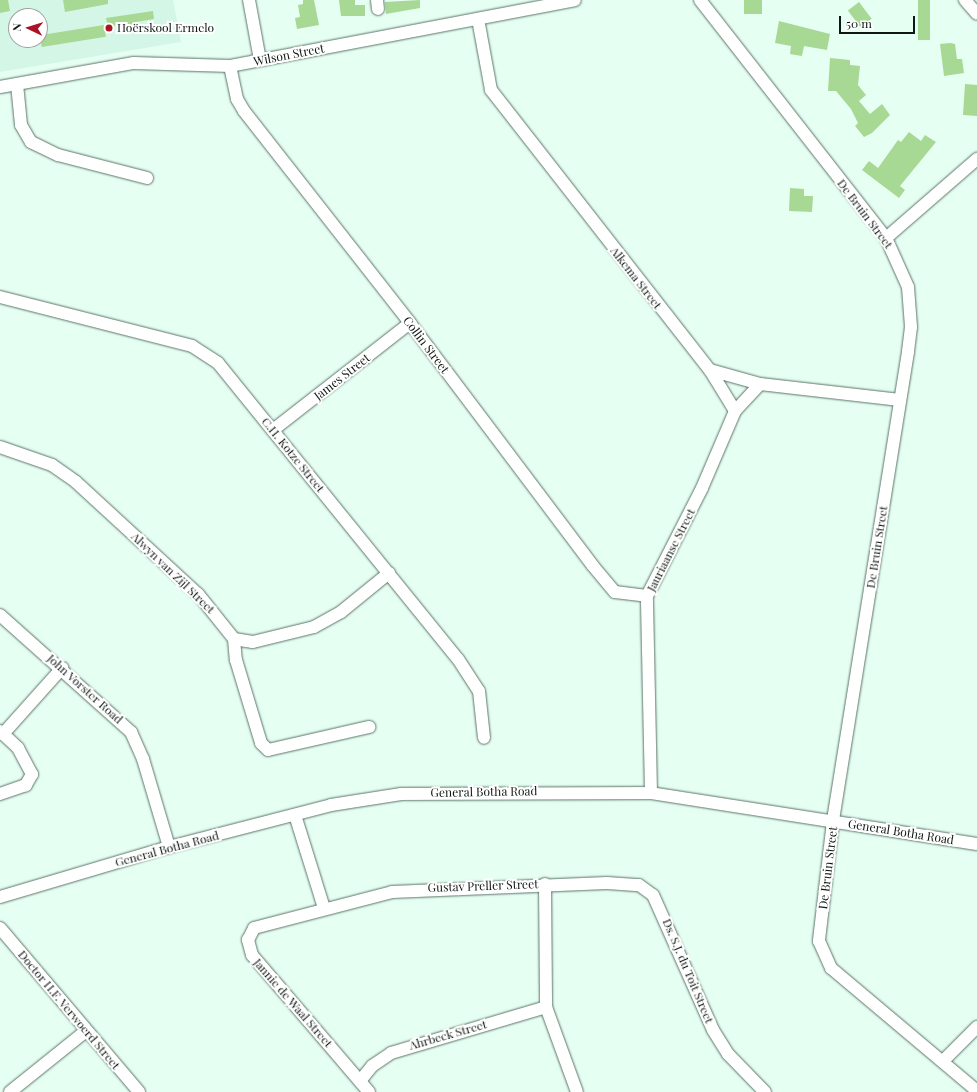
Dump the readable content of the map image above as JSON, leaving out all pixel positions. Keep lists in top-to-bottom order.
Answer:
{
  "streets": {
    "street": [
      "Wilson Street",
      "De Bruin Street",
      "Alkema Street",
      "Collin Street",
      "James Street",
      "C.H. Kotze Street",
      "Jauriaanse Street",
      "Alwyn van Zijl Street",
      "John Vorster Road",
      "General Botha Road",
      "Gustav Preller Street",
      "Ds. S.J. du Toit Street",
      "Jannie de Waal Street",
      "Doctor H.F. Verwoerd Street",
      "Ahrbeck Street"
    ]
  },
  "crossings": [
    ["Wilson Street", "Alkema Street"],
    ["Wilson Street", "Collin Street"],
    ["De Bruin Street", "General Botha Road"],
    ["Collin Street", "James Street"],
    ["Collin Street", "Jauriaanse Street"],
    ["James Street", "C.H. Kotze Street"],
    ["Jauriaanse Street", "General Botha Road"],
    ["John Vorster Road", "General Botha Road"],
    ["Gustav Preller Street", "Ds. S.J. du Toit Street"],
    ["Gustav Preller Street", "Jannie de Waal Street"],
    ["Jannie de Waal Street", "Ahrbeck Street"]
  ],
  "places": ["Hoërskool Ermelo"],
  "scale_bar": "50 m",
  "north": "left"
}
